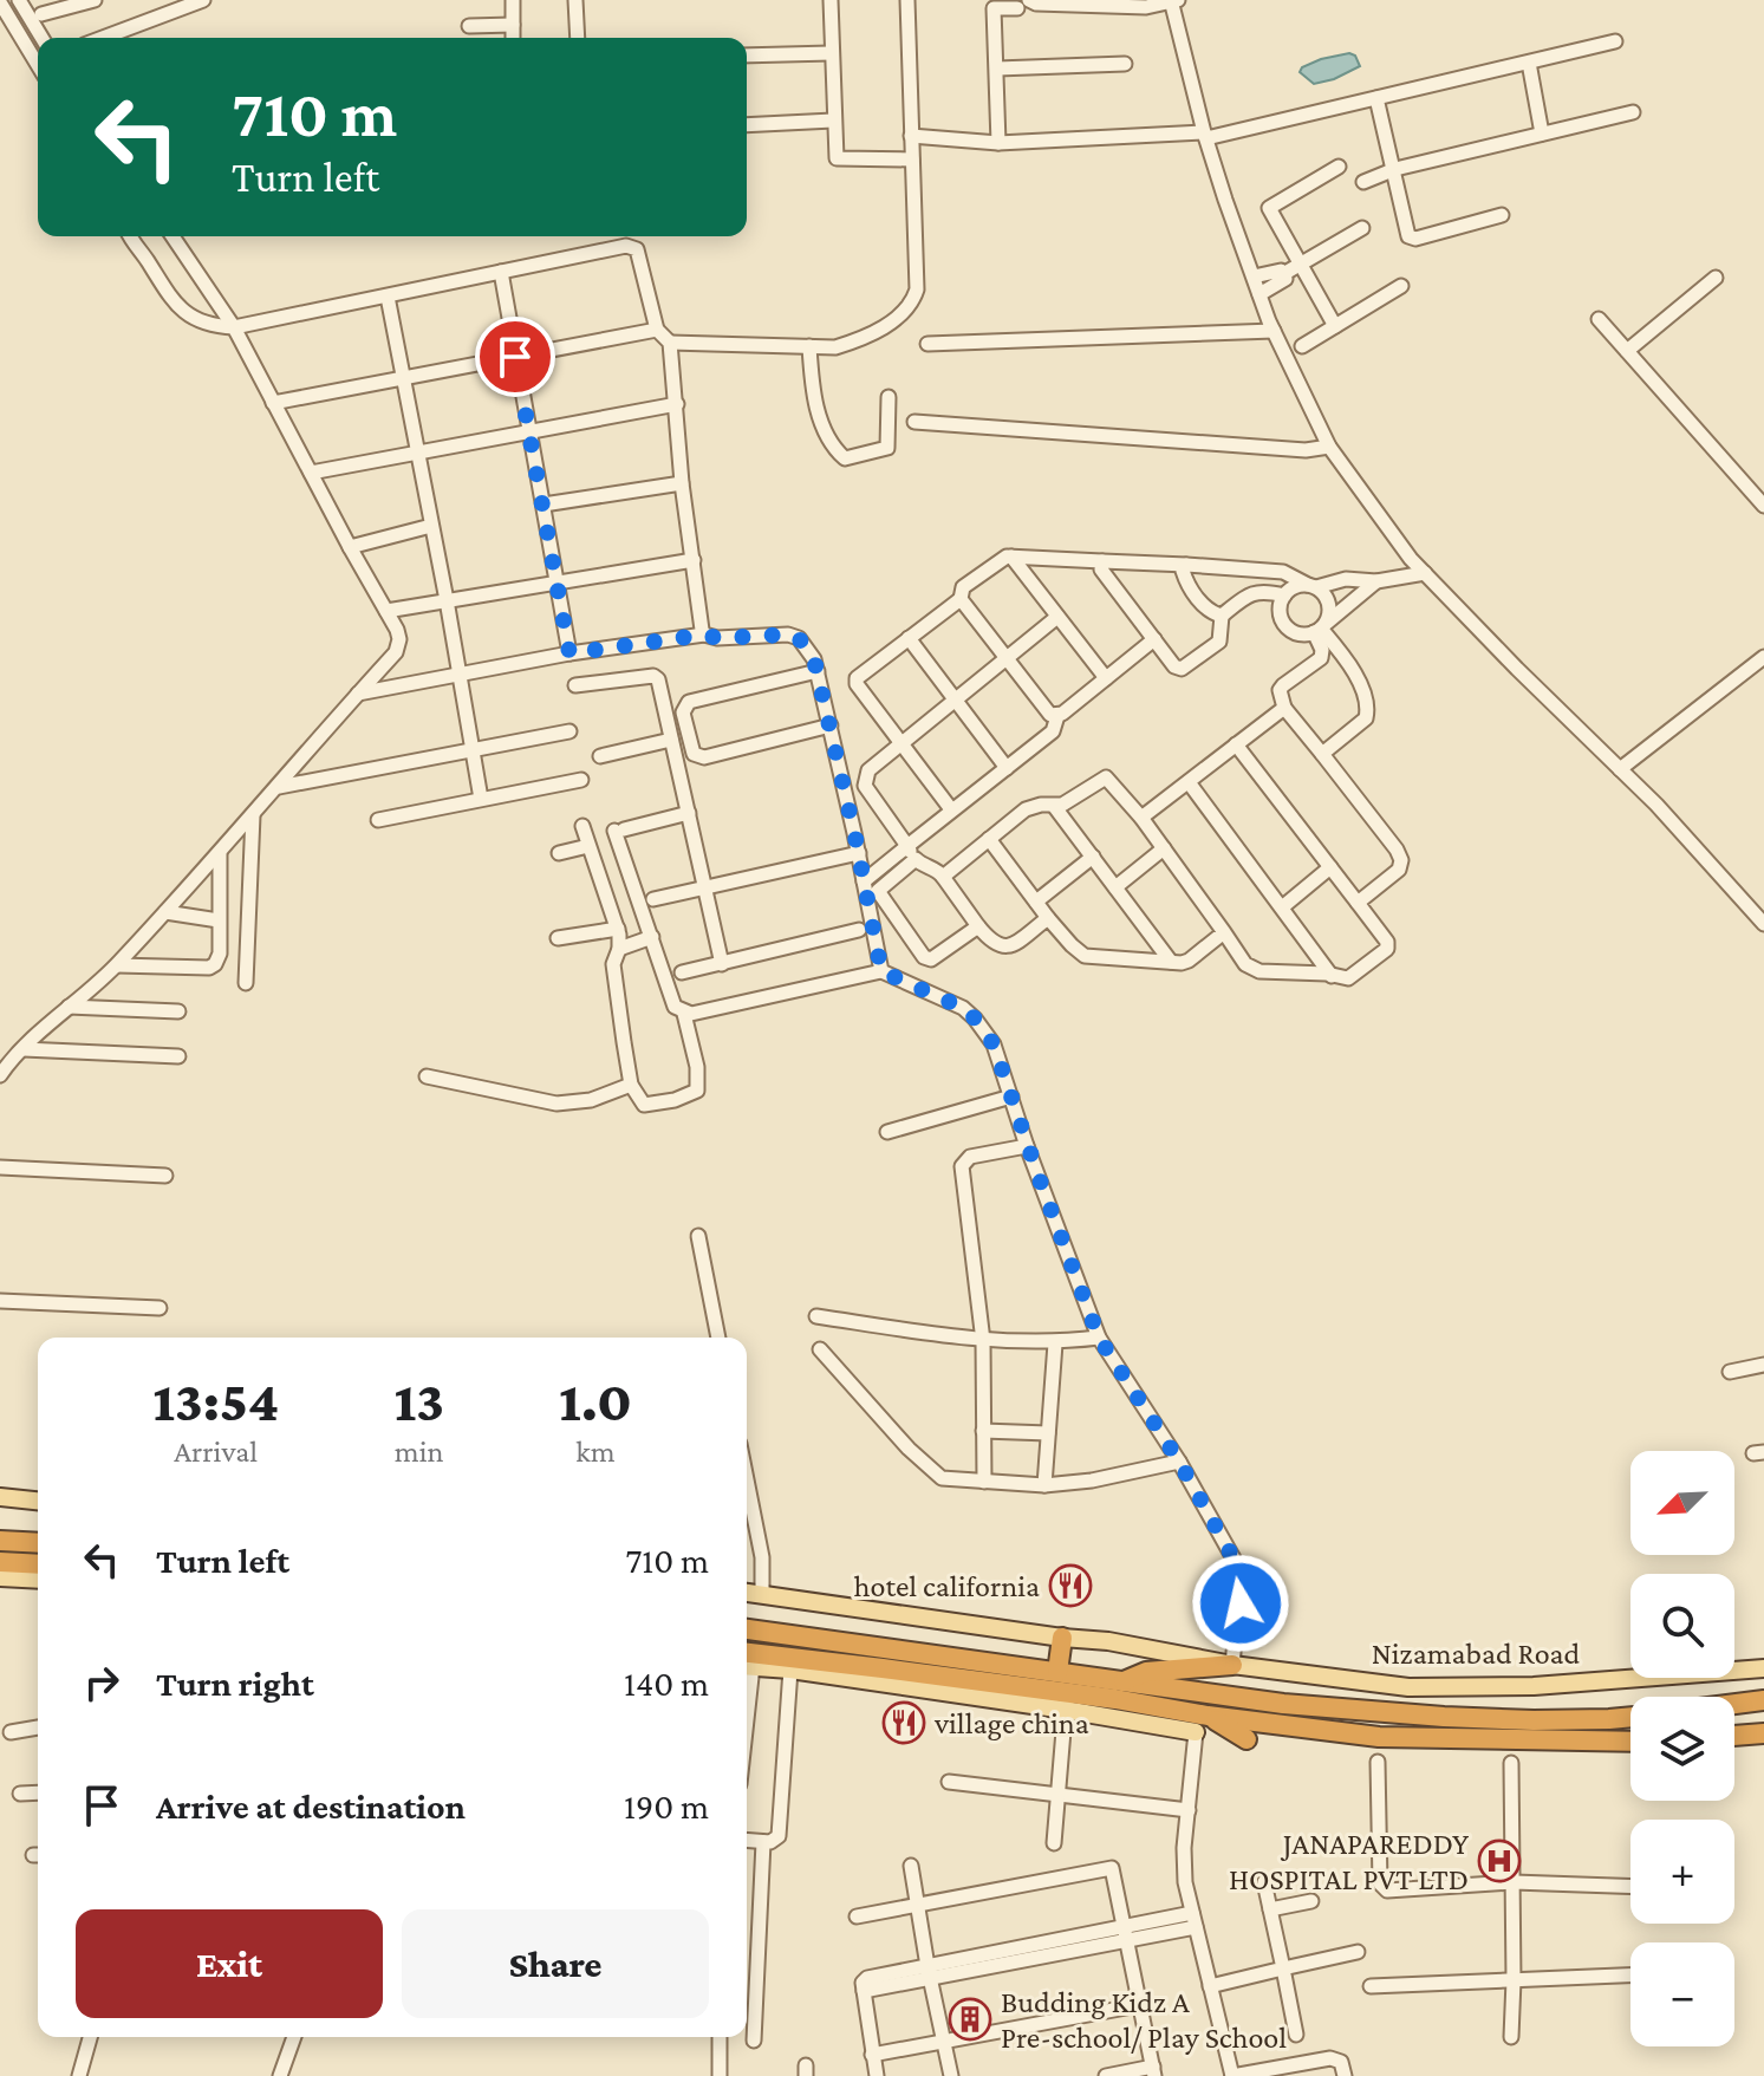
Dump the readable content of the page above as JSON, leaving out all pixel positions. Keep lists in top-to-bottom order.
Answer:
{
  "streets": {
    "highway": ["Nizamabad Road"]
  },
  "places": {
    "restaurant": ["hotel california", "village china"],
    "hospital": ["JANAPAREDDY HOSPITAL PVT LTD"],
    "building": ["Budding Kidz A Pre-school/ Play School"]
  },
  "north": "bottom left",
  "page": {
    "turn": ["710 m", "Turn left"],
    "eta": [
      "13:54",
      "Arrival",
      "13",
      "min",
      "1.0",
      "km"
    ],
    "map_buttons": ["+", "−"],
    "list": [
      {
        "name": "Turn left",
        "value": "710 m"
      },
      {
        "name": "Turn right",
        "value": "140 m"
      },
      {
        "name": "Arrive at destination",
        "value": "190 m"
      }
    ],
    "buttons": ["Exit", "Share"]
  }
}
